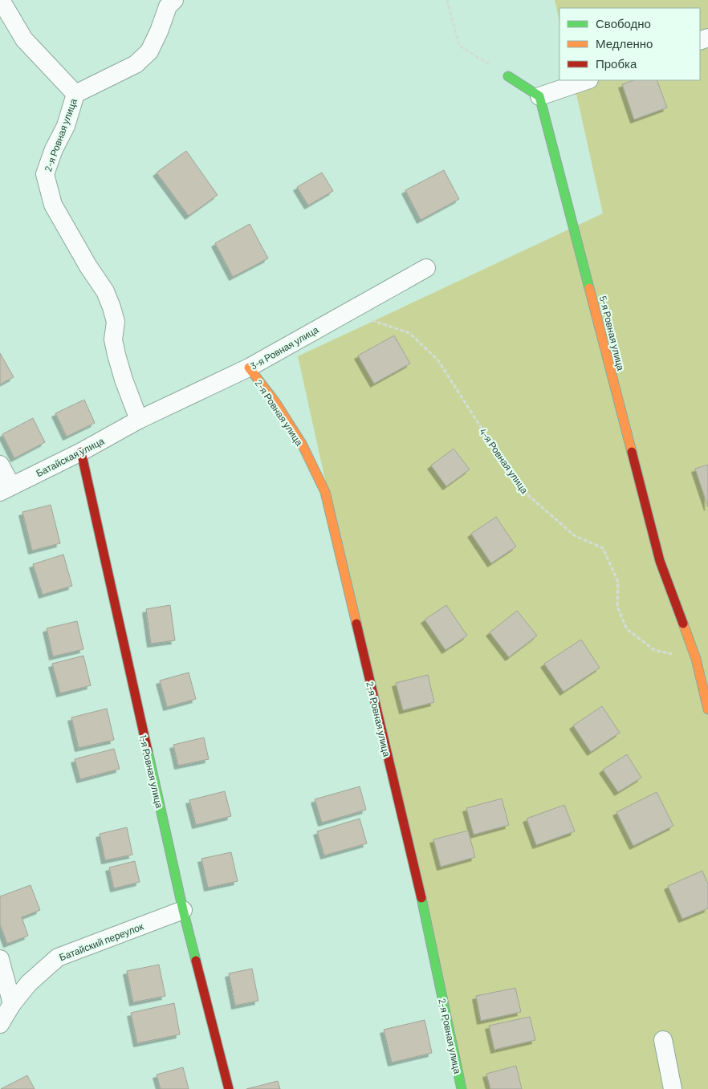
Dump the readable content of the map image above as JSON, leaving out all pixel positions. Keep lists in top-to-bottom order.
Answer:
{
  "streets": {
    "street": [
      "2-я Ровная улица",
      "5-я Ровная улица",
      "3-я Ровная улица",
      "Батайская улица",
      "1-я Ровная улица",
      "Батайский переулок"
    ],
    "path": ["4-я Ровная улица"]
  },
  "crossings": [
    ["2-я Ровная улица", "3-я Ровная улица"],
    ["2-я Ровная улица", "Батайская улица"],
    ["5-я Ровная улица", "4-я Ровная улица"],
    ["3-я Ровная улица", "Батайская улица"],
    ["3-я Ровная улица", "4-я Ровная улица"],
    ["Батайская улица", "1-я Ровная улица"],
    ["1-я Ровная улица", "Батайский переулок"]
  ],
  "legend": ["Свободно", "Медленно", "Пробка"]
}
